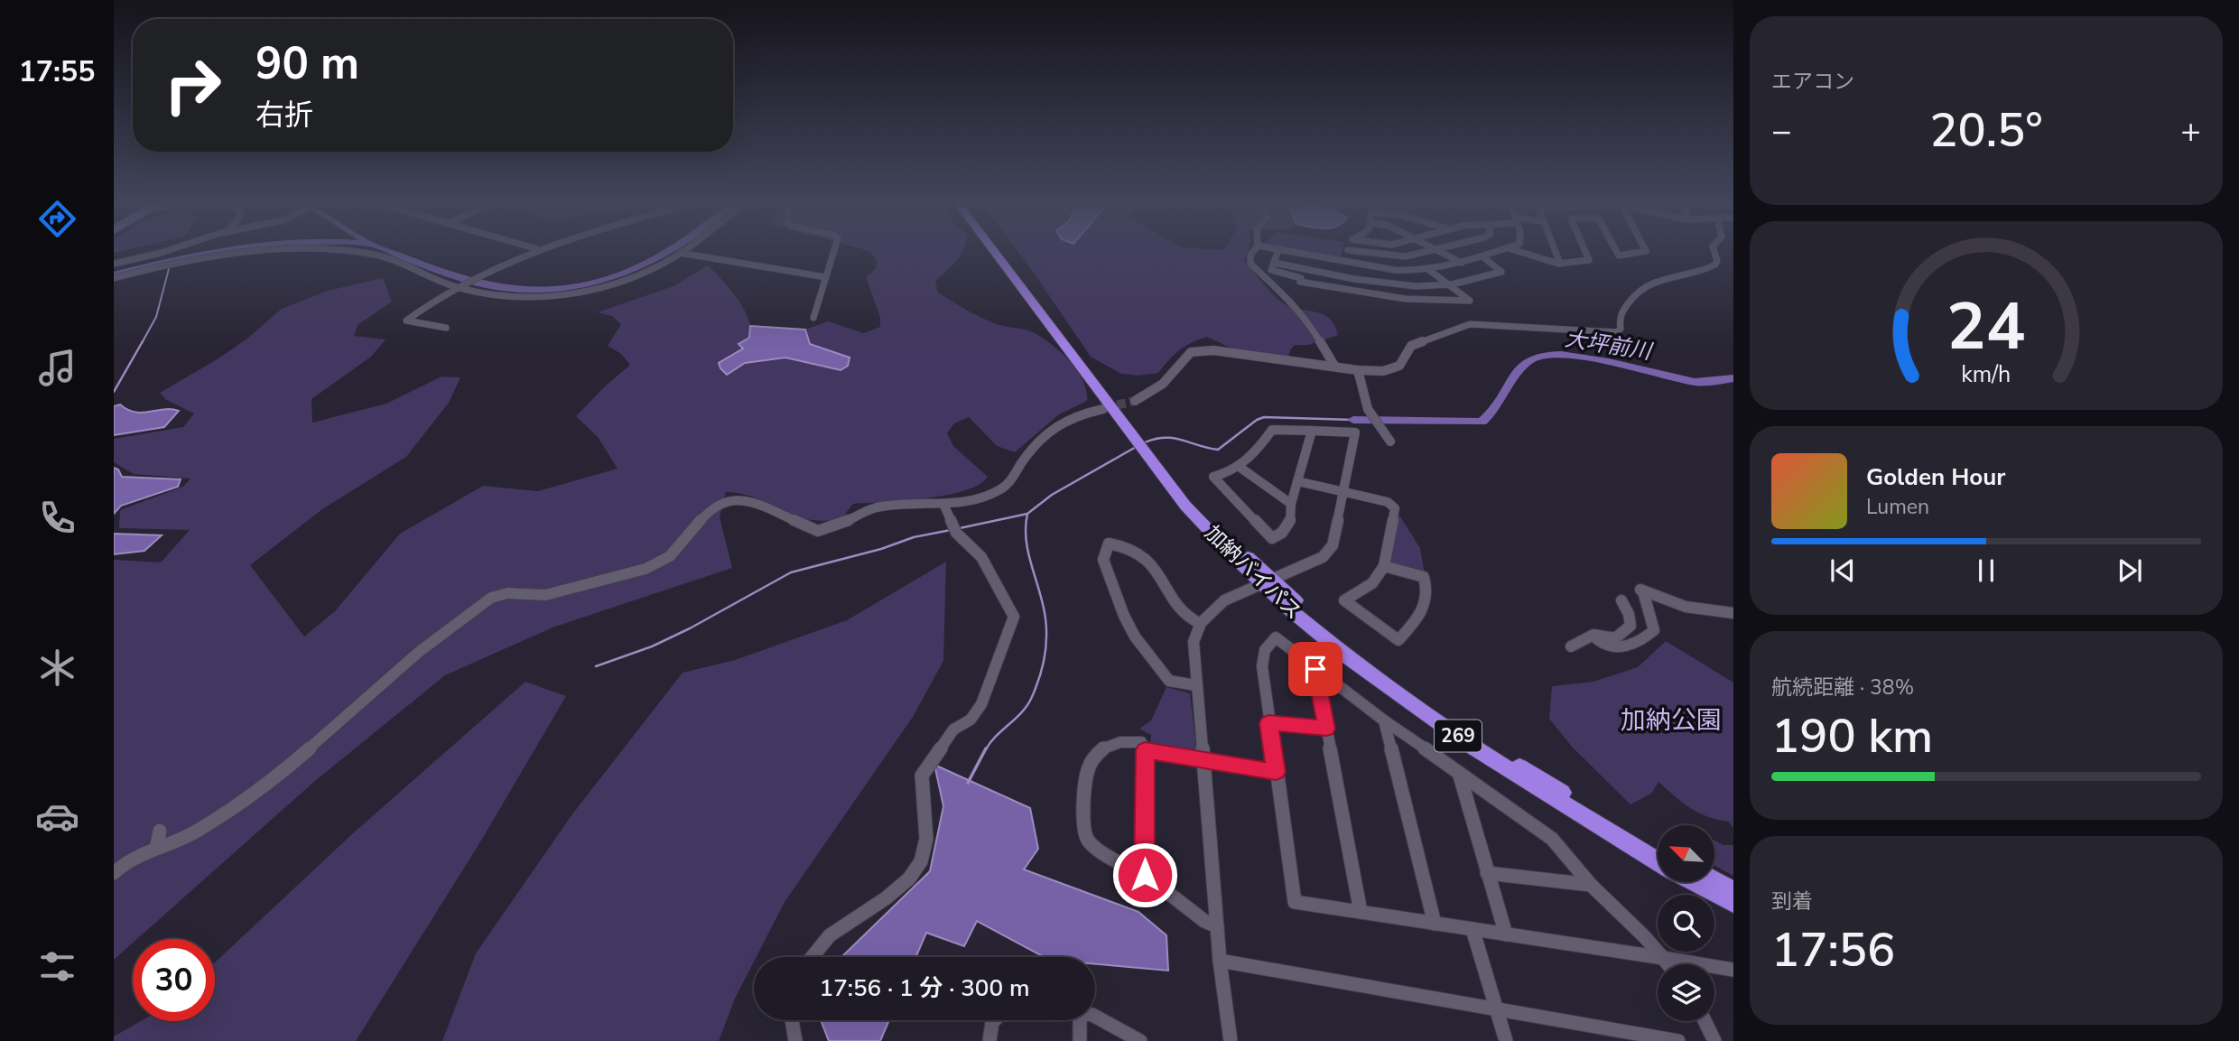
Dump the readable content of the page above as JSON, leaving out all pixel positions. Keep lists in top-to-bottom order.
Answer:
{
  "streets": {
    "highway": ["加納バイパス", "269"]
  },
  "water": ["大坪前川"],
  "parks": ["加納公園"],
  "north": "top left",
  "page": {
    "tabs": "17:55",
    "tile": [
      "エアコン",
      ["航続距離 · 38%", "190 km"],
      ["到着", "17:56"]
    ],
    "turn": ["90 m", "右折"],
    "heat": ["−", "20.5°", "+"],
    "song": ["Golden Hour", "Lumen"],
    "limit": "30",
    "trip": "17:56 · 1 分 · 300 m",
    "gauge": ["24", "km/h"]
  }
}
